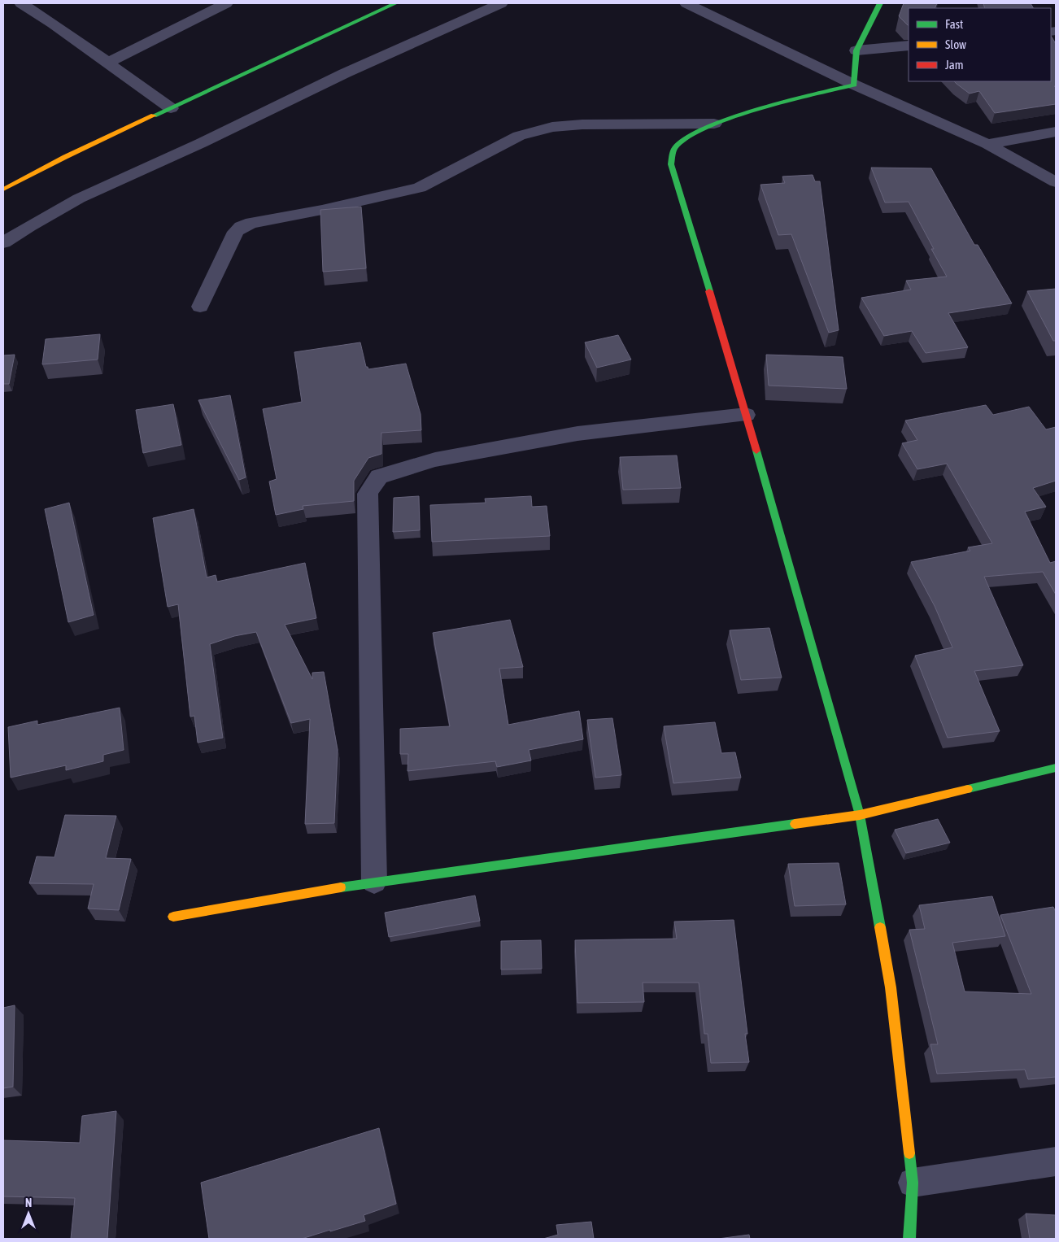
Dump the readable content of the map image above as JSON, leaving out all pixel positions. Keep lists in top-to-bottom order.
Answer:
{
  "legend": ["Fast", "Slow", "Jam"],
  "north": "top"
}
